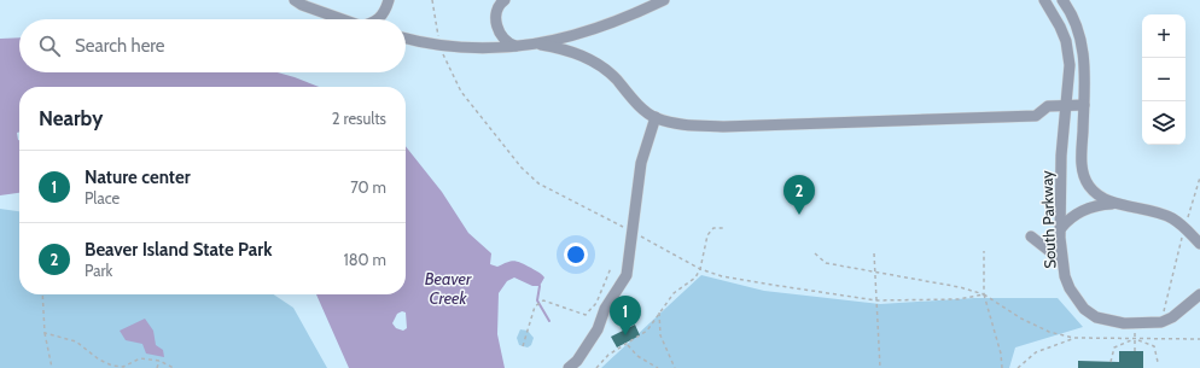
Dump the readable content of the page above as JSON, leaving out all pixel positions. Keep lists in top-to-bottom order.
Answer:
{
  "streets": {
    "street": ["South Parkway"]
  },
  "water": ["Beaver Creek"],
  "page": {
    "map_buttons": ["+", "−"],
    "search": "Search here",
    "heading": ["Nearby", "2 results"],
    "list": [
      {
        "mark": "1",
        "name": "Nature center",
        "note": "Place",
        "value": "70 m"
      },
      {
        "mark": "2",
        "name": "Beaver Island State Park",
        "note": "Park",
        "value": "180 m"
      }
    ],
    "pins": ["2", "1"]
  }
}
